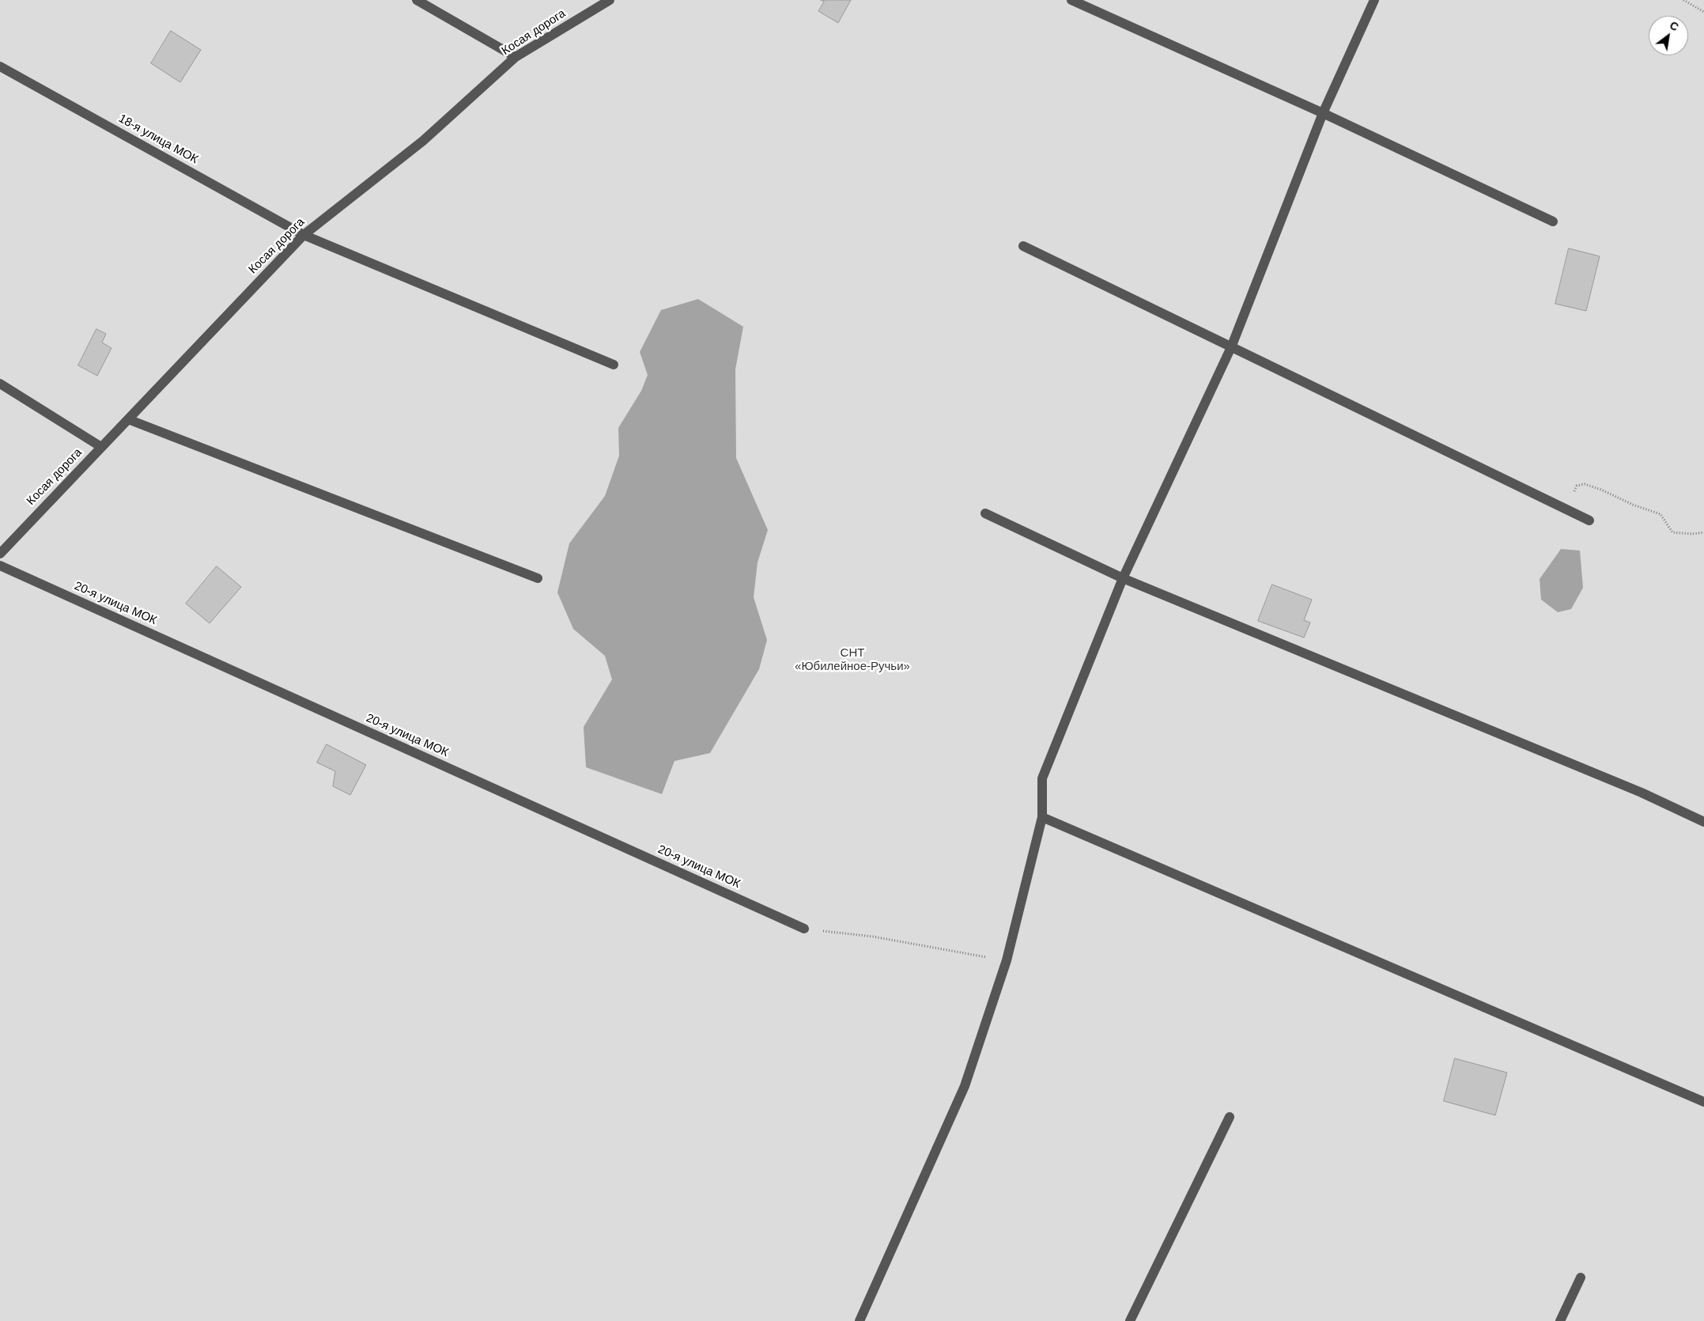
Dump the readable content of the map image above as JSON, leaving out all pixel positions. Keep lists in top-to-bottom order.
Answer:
{
  "streets": {
    "street": ["Косая дорога", "18-я улица МОК", "20-я улица МОК"]
  },
  "crossings": [
    ["Косая дорога", "18-я улица МОК"]
  ],
  "parks": ["СНТ «Юбилейное-Ручьи»"],
  "north": "top right"
}
